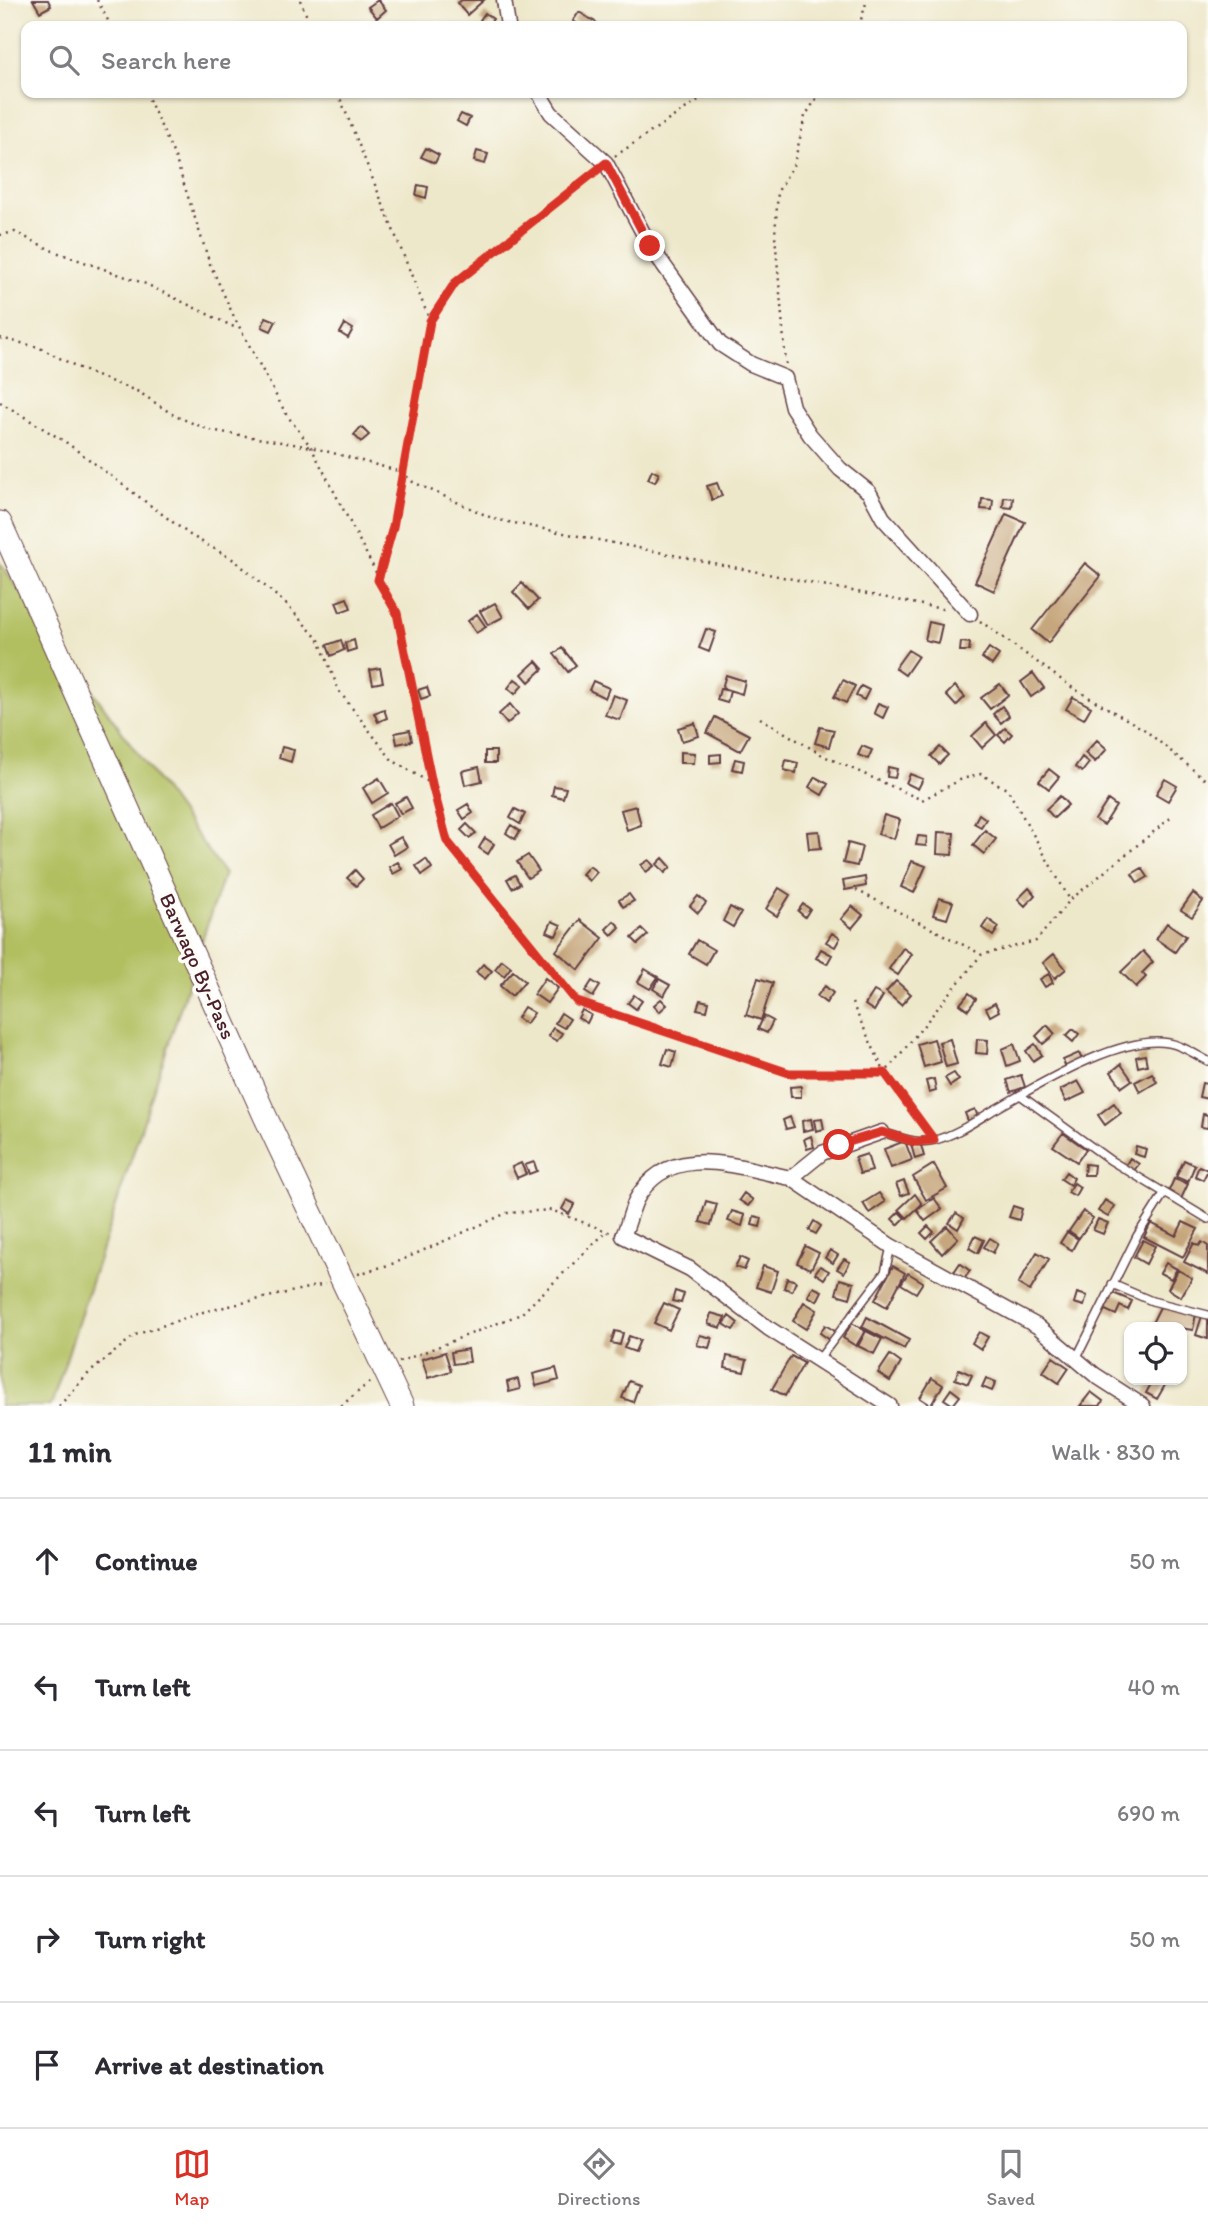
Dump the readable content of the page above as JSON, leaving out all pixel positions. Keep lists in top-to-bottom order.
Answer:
{
  "streets": {
    "highway": ["Barwaqo By-Pass"]
  },
  "page": {
    "search": "Search here",
    "heading": ["11 min", "Walk · 830 m"],
    "list": [
      ["Continue", "50 m"],
      ["Turn left", "40 m"],
      ["Turn left", "690 m"],
      ["Turn right", "50 m"],
      "Arrive at destination"
    ],
    "nav": ["Map", "Directions", "Saved"]
  }
}
